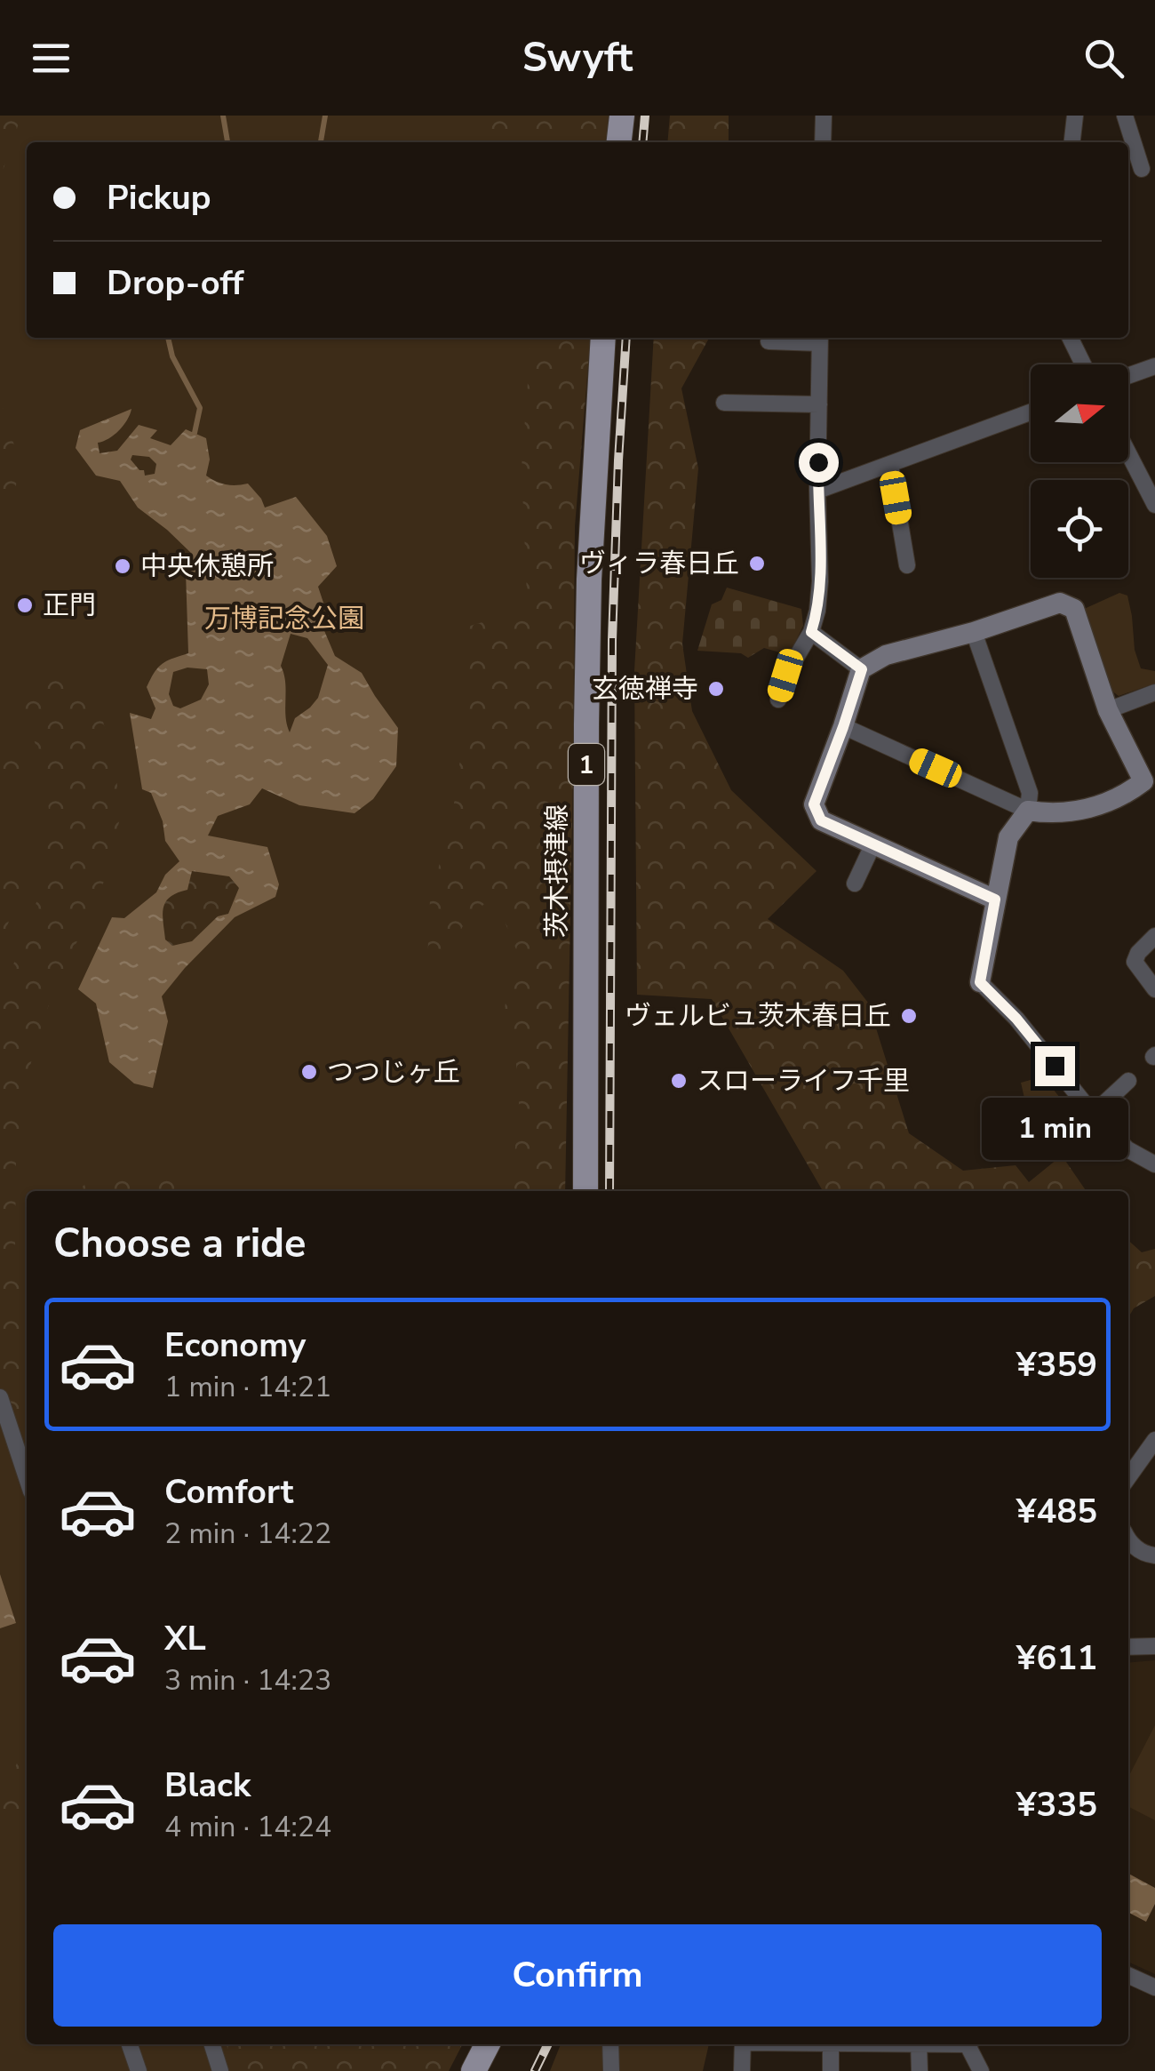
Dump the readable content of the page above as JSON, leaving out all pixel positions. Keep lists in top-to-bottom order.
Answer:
{
  "streets": {
    "main road": ["1", "茨木摂津線"]
  },
  "parks": ["万博記念公園"],
  "places": [
    "ヴィラ春日丘",
    "中央休憩所",
    "正門",
    "玄徳禅寺",
    "ヴェルビュ茨木春日丘",
    "つつじヶ丘",
    "スローライフ千里"
  ],
  "north": "right",
  "page": {
    "header": "Swyft",
    "banner": ["Pickup", "Drop-off"],
    "bubble": "1 min",
    "heading": "Choose a ride",
    "list": [
      {
        "name": "Economy",
        "note": "1 min · 14:21",
        "value": "¥359"
      },
      {
        "name": "Comfort",
        "note": "2 min · 14:22",
        "value": "¥485"
      },
      {
        "name": "XL",
        "note": "3 min · 14:23",
        "value": "¥611"
      },
      {
        "name": "Black",
        "note": "4 min · 14:24",
        "value": "¥335"
      }
    ],
    "buttons": "Confirm"
  }
}
